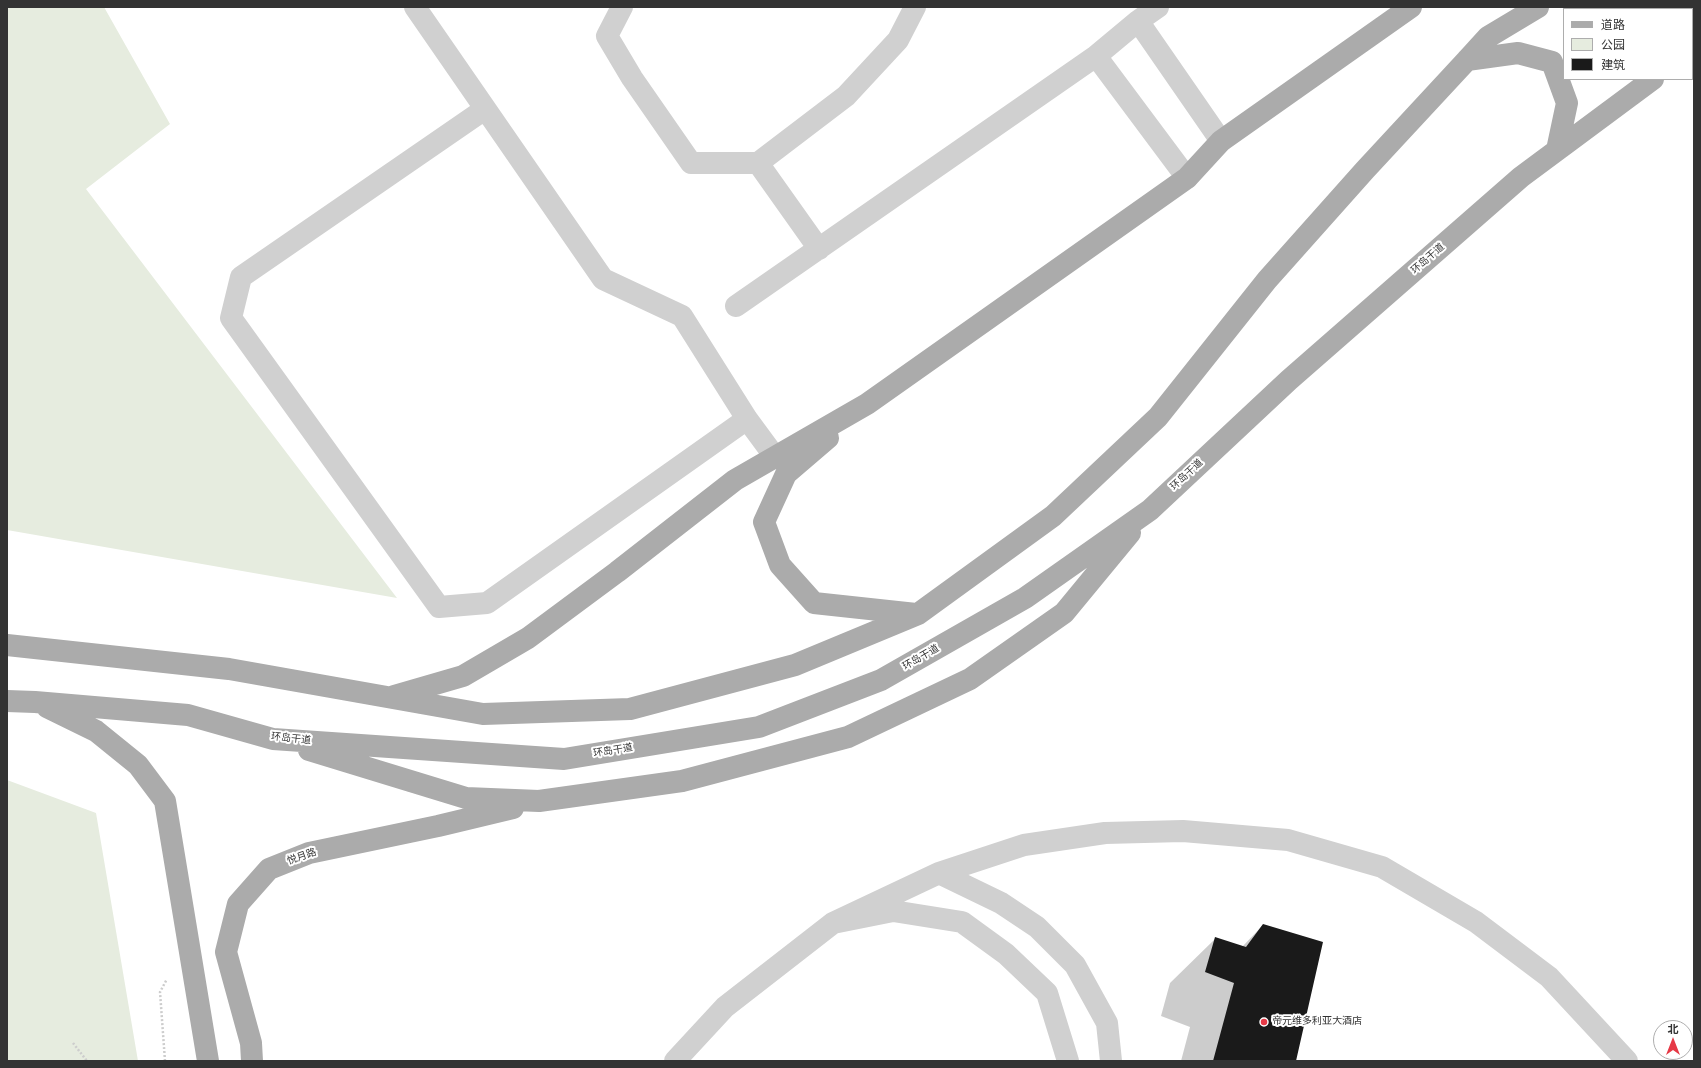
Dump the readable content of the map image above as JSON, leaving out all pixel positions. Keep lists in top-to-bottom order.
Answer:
{
  "streets": {
    "main road": ["环岛干道", "悦月路"]
  },
  "places": ["帝元维多利亚大酒店"],
  "legend": ["道路", "公园", "建筑"],
  "north": "top"
}
